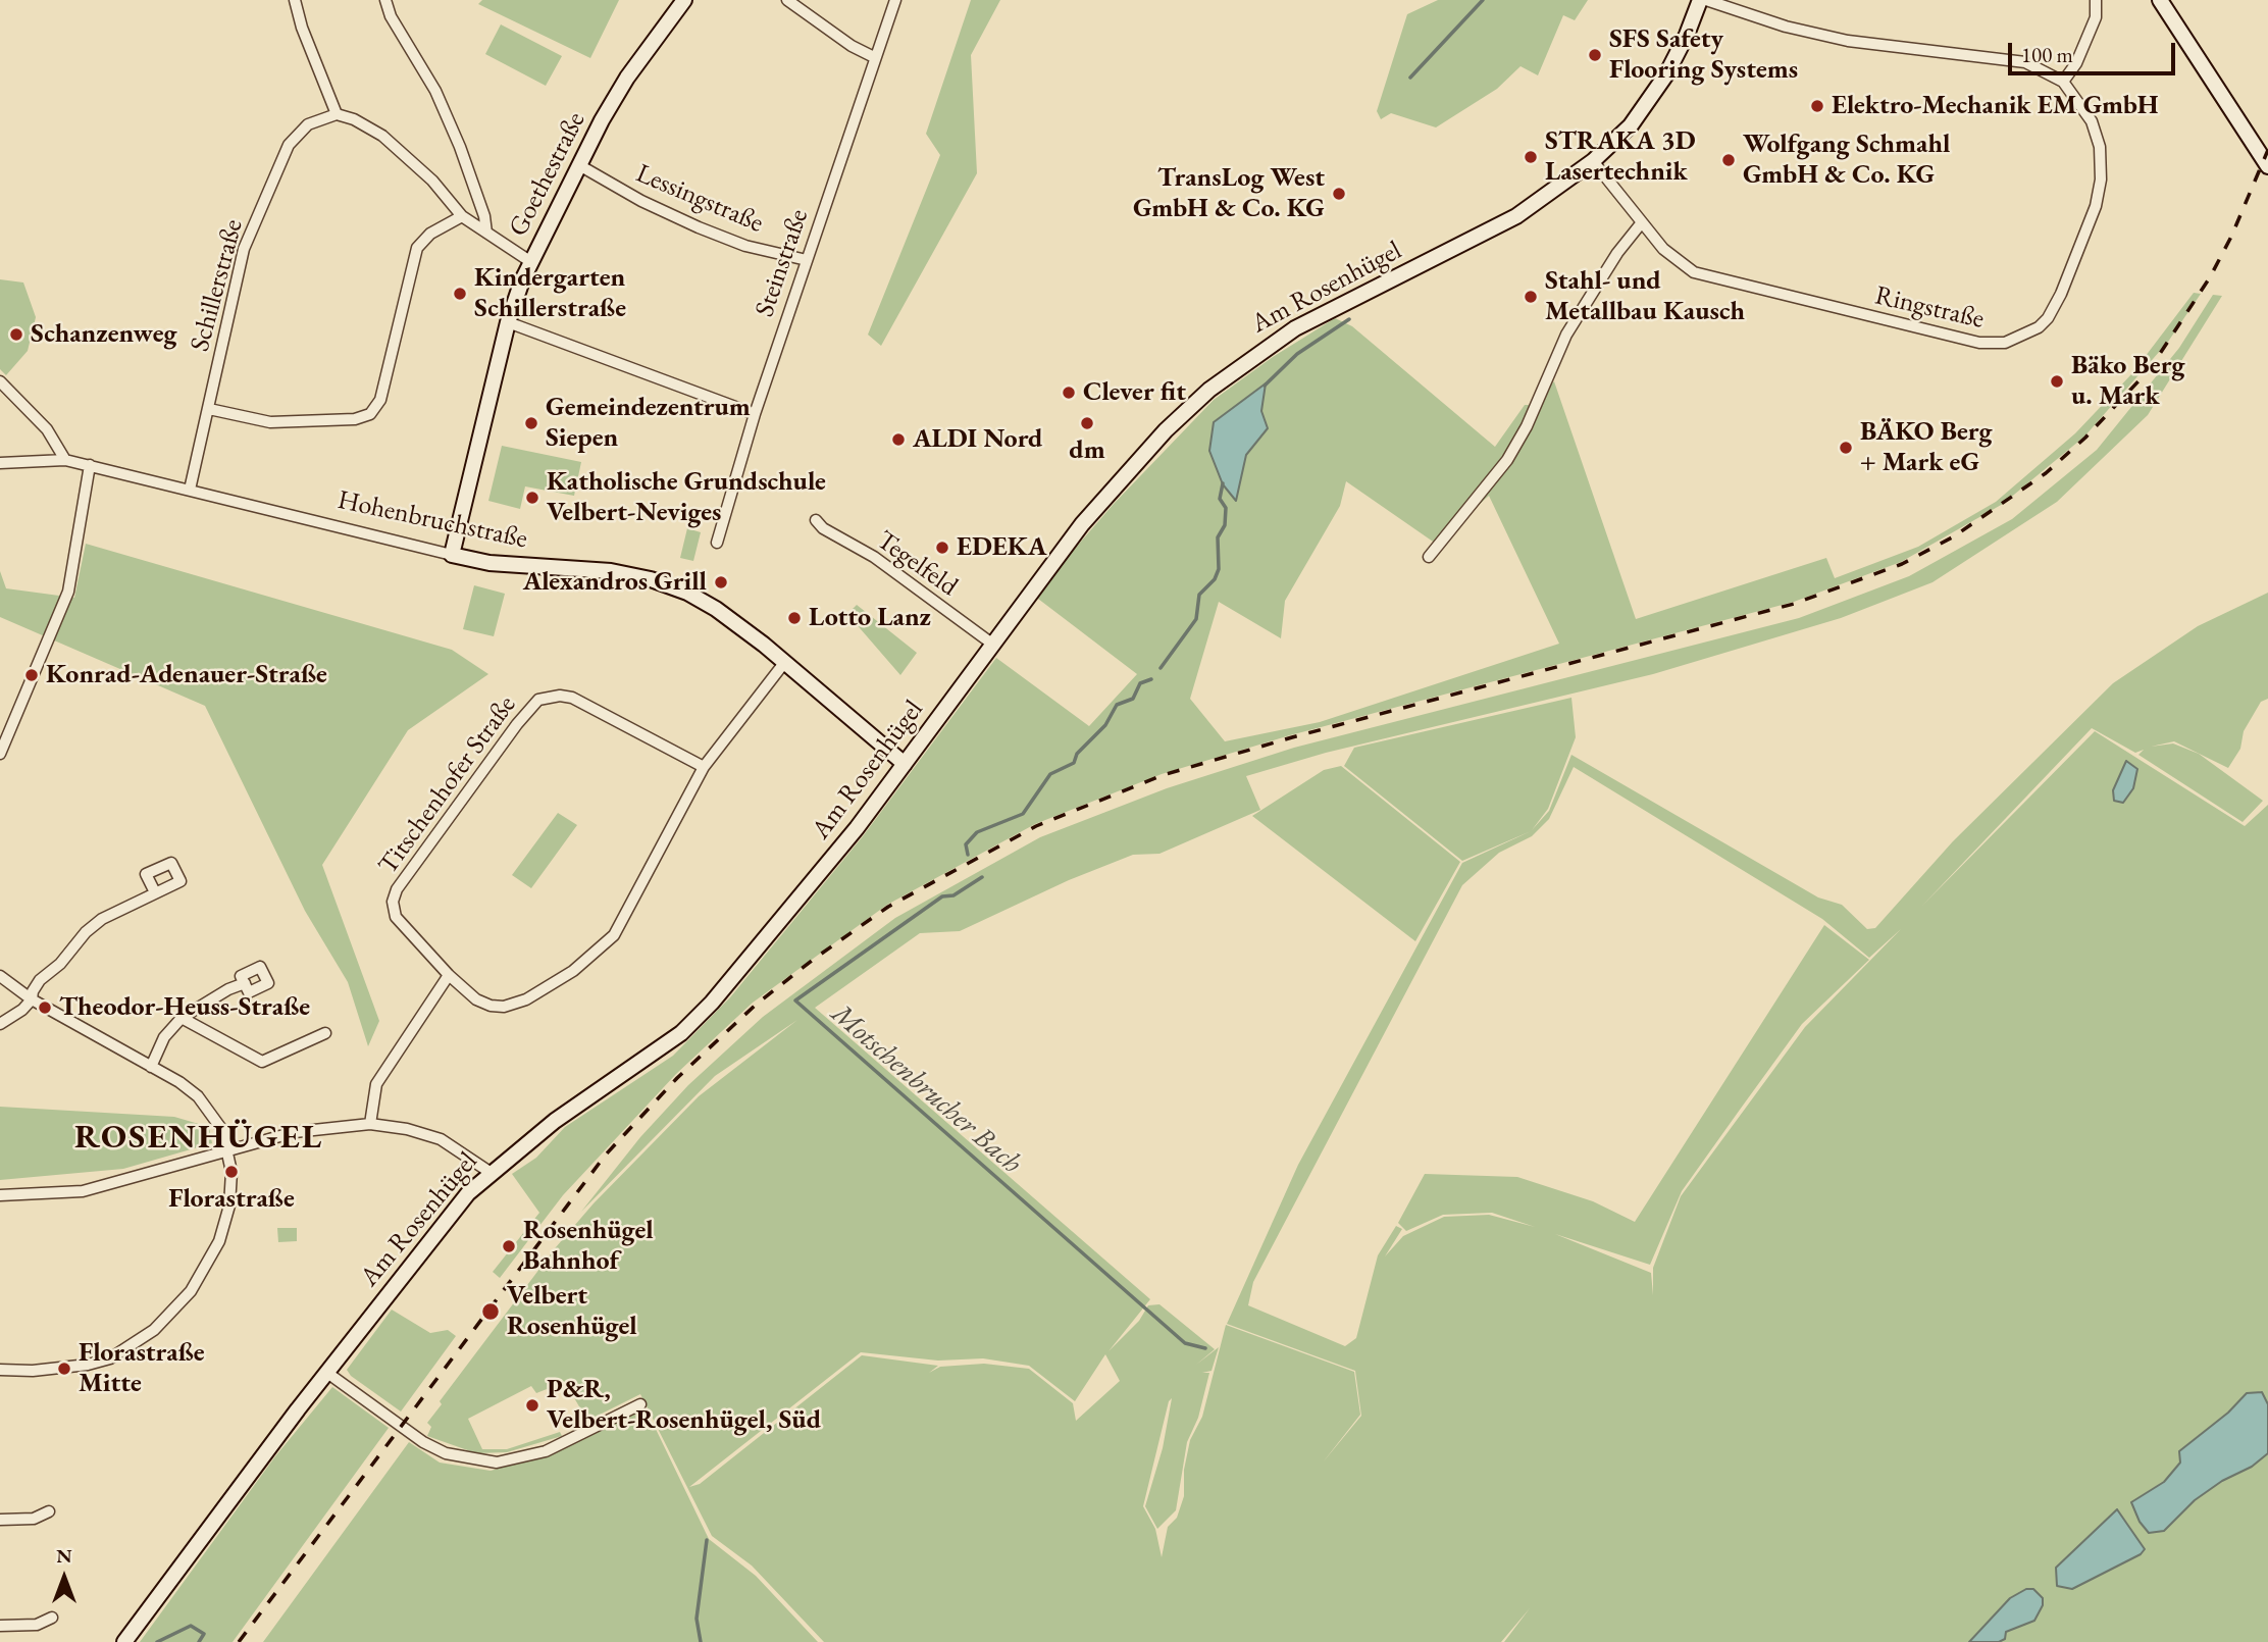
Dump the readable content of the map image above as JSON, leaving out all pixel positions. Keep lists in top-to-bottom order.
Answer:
{
  "streets": {
    "street": [
      "Goethestraße",
      "Lessingstraße",
      "Steinstraße",
      "Schillerstraße",
      "Am Rosenhügel",
      "Ringstraße",
      "Hohenbruchstraße",
      "Tegelfeld",
      "Titschenhofer Straße"
    ]
  },
  "crossings": [
    ["Goethestraße", "Lessingstraße"],
    ["Goethestraße", "Hohenbruchstraße"],
    ["Lessingstraße", "Steinstraße"],
    ["Schillerstraße", "Hohenbruchstraße"],
    ["Am Rosenhügel", "Ringstraße"],
    ["Am Rosenhügel", "Hohenbruchstraße"],
    ["Am Rosenhügel", "Tegelfeld"],
    ["Hohenbruchstraße", "Titschenhofer Straße"]
  ],
  "districts": ["ROSENHÜGEL"],
  "water": ["Motschenbrucher Bach"],
  "places": [
    "SFS Safety Flooring Systems",
    "Elektro-Mechanik EM GmbH",
    "STRAKA 3D Lasertechnik",
    "Wolfgang Schmahl GmbH & Co. KG",
    "TransLog West GmbH & Co. KG",
    "Kindergarten Schillerstraße",
    "Stahl- und Metallbau Kausch",
    "Schanzenweg",
    "Bäko Berg u. Mark",
    "Clever fit",
    "Gemeindezentrum Siepen",
    "dm",
    "ALDI Nord",
    "BÄKO Berg + Mark eG",
    "Katholische Grundschule Velbert-Neviges",
    "EDEKA",
    "Alexandros Grill",
    "Lotto Lanz",
    "Konrad-Adenauer-Straße",
    "Theodor-Heuss-Straße",
    "Florastraße",
    "Rosenhügel Bahnhof",
    "Velbert Rosenhügel",
    "Florastraße Mitte",
    "P&R, Velbert-Rosenhügel, Süd"
  ],
  "scale_bar": "100 m",
  "north": "top"
}
